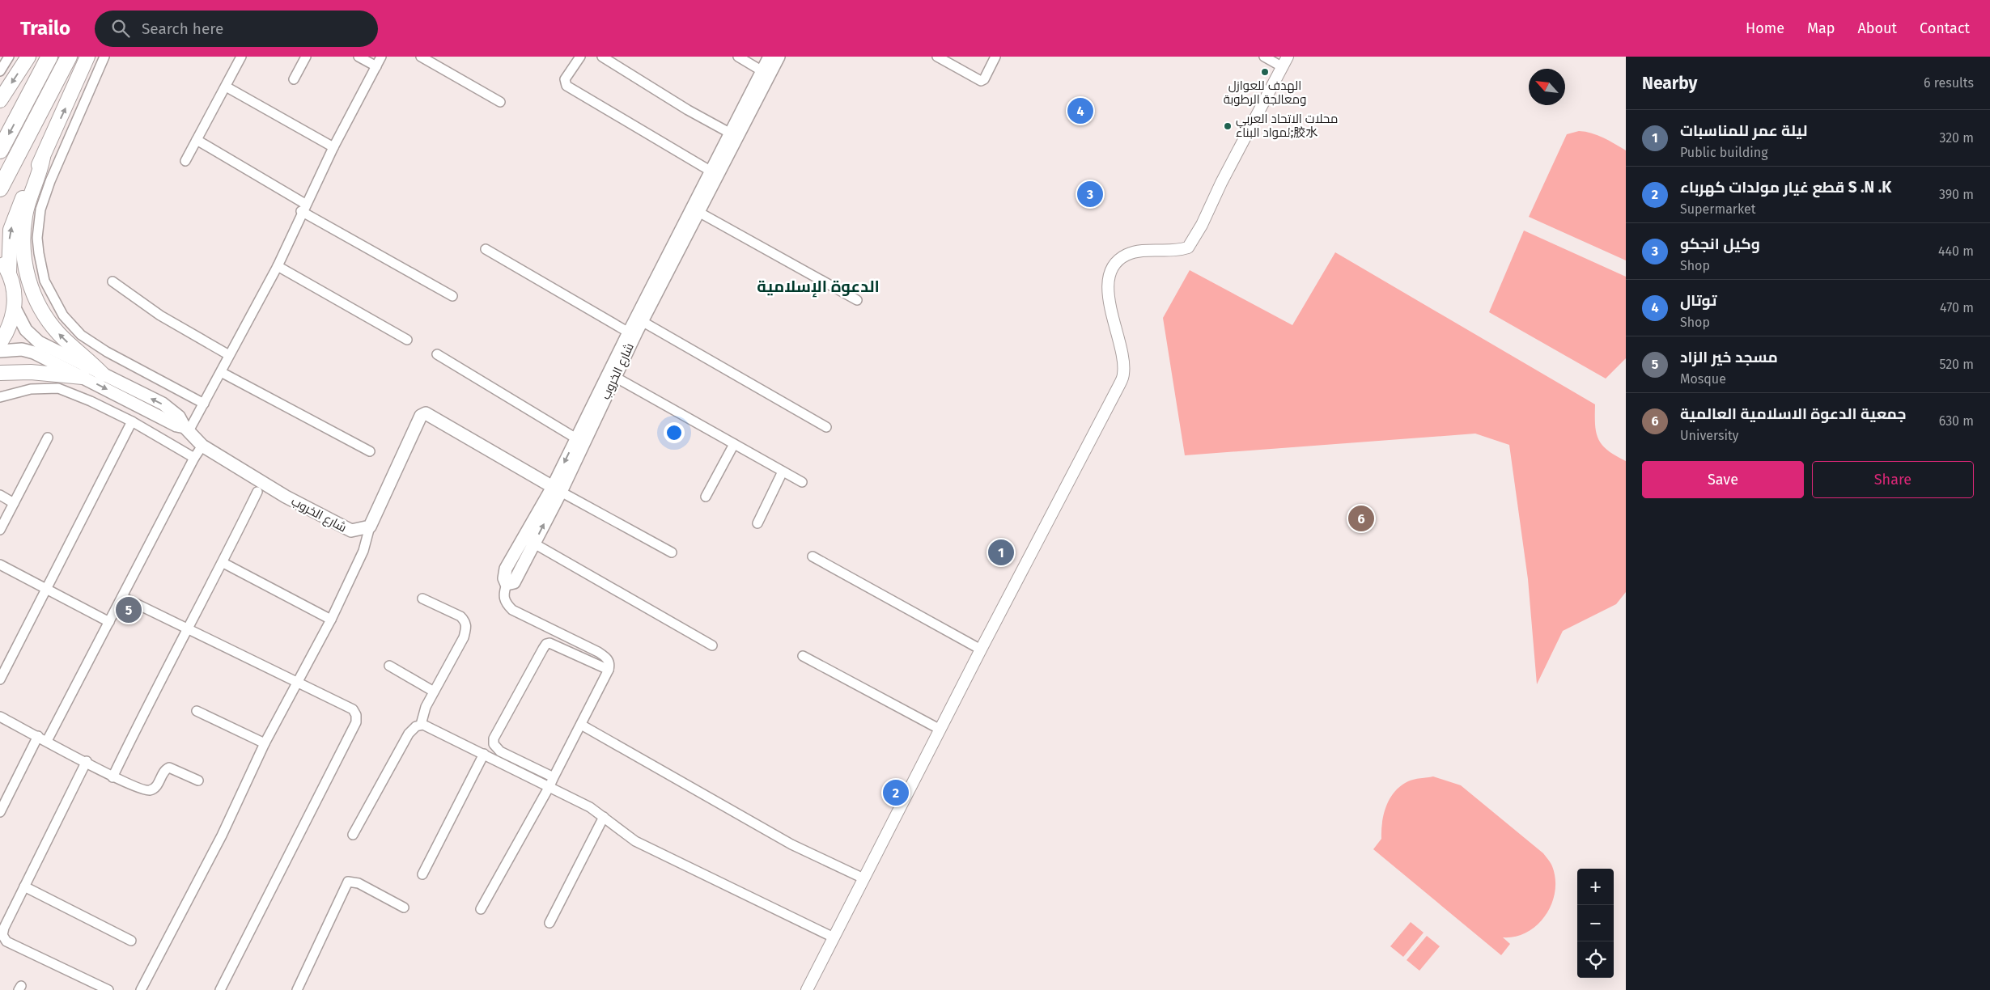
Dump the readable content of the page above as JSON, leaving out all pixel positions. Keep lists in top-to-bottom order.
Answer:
{
  "streets": {
    "main road": ["شارع الخروب"]
  },
  "districts": ["الدعوة الإسلامية"],
  "places": ["الهدف للعوازل ومعالجة الرطوبة", "محلات الاتحاد العربي لمواد البناء;胶水"],
  "north": "top left",
  "page": {
    "header": "Trailo",
    "search": "Search here",
    "nav": [
      "Home",
      "Map",
      "About",
      "Contact"
    ],
    "heading": ["Nearby", "6 results"],
    "pins": [
      "4",
      "3",
      "6",
      "1",
      "5",
      "2"
    ],
    "list": [
      {
        "mark": "1",
        "name": "ليلة عمر للمناسبات",
        "note": "Public building",
        "value": "320 m"
      },
      {
        "mark": "2",
        "name": "قطع غيار مولدات كهرباء S .N .K",
        "note": "Supermarket",
        "value": "390 m"
      },
      {
        "mark": "3",
        "name": "وكيل انجكو",
        "note": "Shop",
        "value": "440 m"
      },
      {
        "mark": "4",
        "name": "توتال",
        "note": "Shop",
        "value": "470 m"
      },
      {
        "mark": "5",
        "name": "مسجد خير الزاد",
        "note": "Mosque",
        "value": "520 m"
      },
      {
        "mark": "6",
        "name": "جمعية الدعوة الاسلامية العالمية",
        "note": "University",
        "value": "630 m"
      }
    ],
    "buttons": ["Save", "Share"],
    "map_buttons": ["+", "−"]
  }
}
